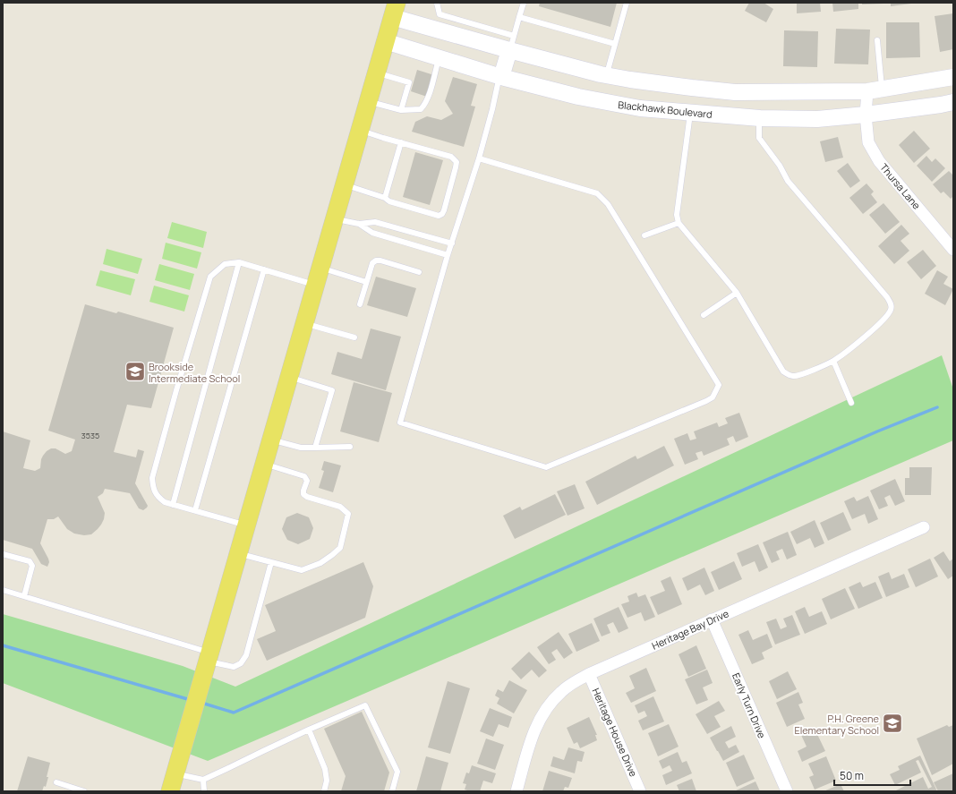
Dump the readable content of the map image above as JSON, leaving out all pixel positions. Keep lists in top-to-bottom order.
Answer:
{
  "streets": {
    "main road": ["Blackhawk Boulevard"],
    "street": [
      "Thursa Lane",
      "Heritage Bay Drive",
      "Early Turn Drive",
      "Heritage House Drive"
    ]
  },
  "crossings": [
    ["Blackhawk Boulevard", "Thursa Lane"],
    ["Heritage Bay Drive", "Early Turn Drive"],
    ["Heritage Bay Drive", "Heritage House Drive"]
  ],
  "places": {
    "school or university": ["Brookside Intermediate School", "P.H. Greene Elementary School"]
  },
  "house_numbers": ["3535"],
  "scale_bar": "50 m"
}
